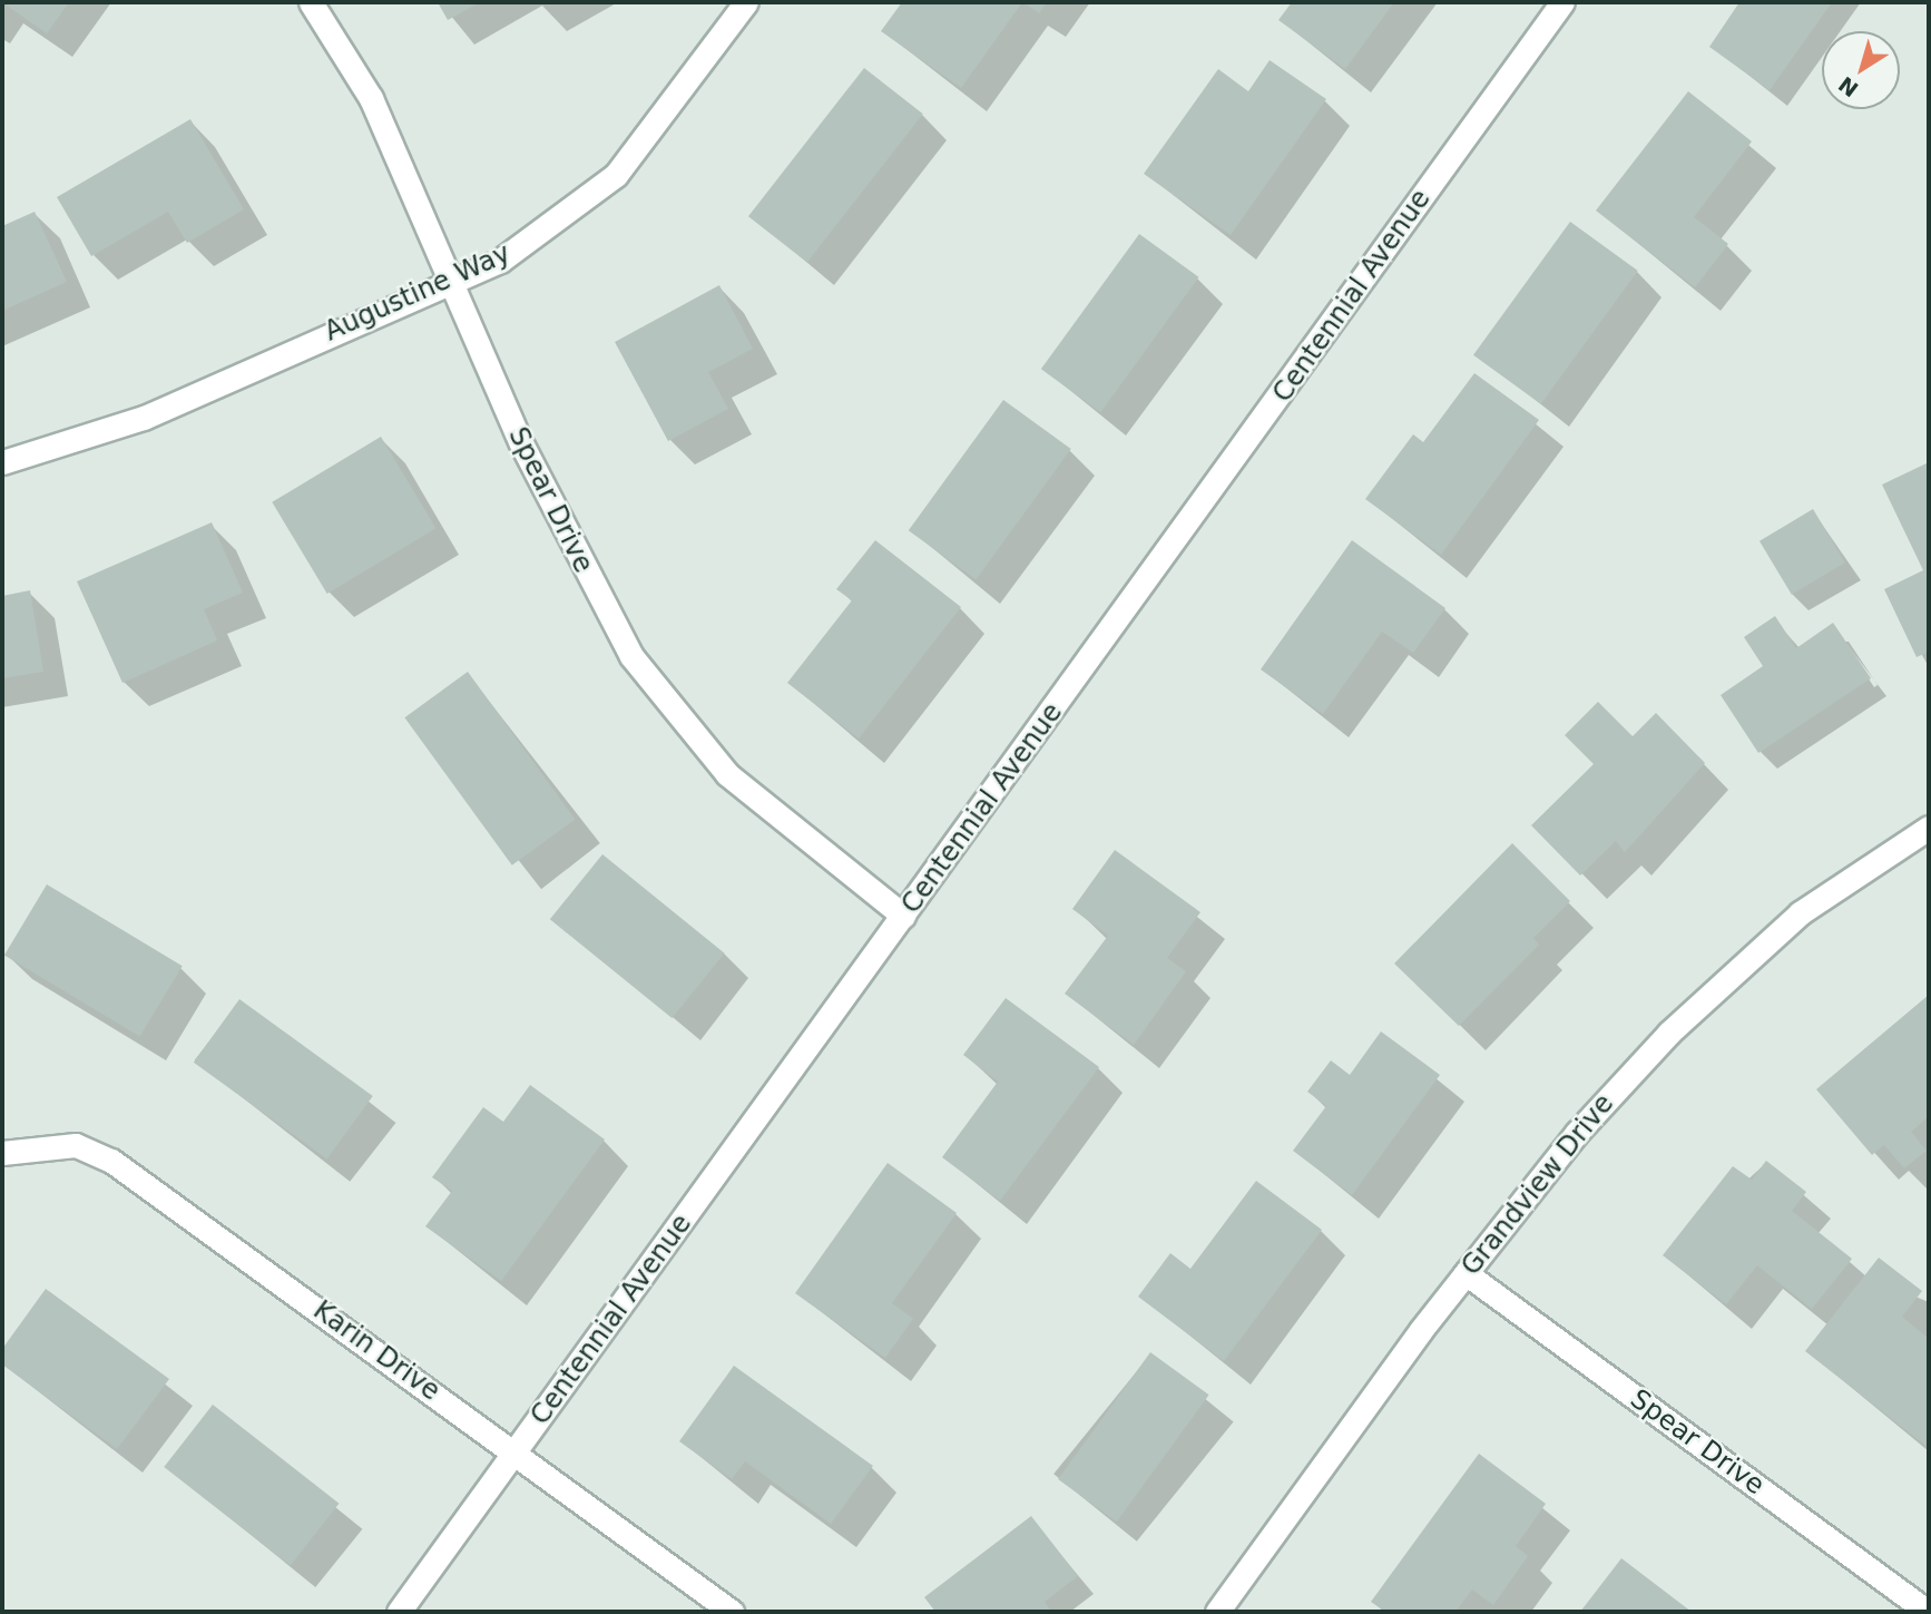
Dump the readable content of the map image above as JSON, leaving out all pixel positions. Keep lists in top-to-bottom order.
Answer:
{
  "streets": {
    "street": [
      "Augustine Way",
      "Centennial Avenue",
      "Spear Drive",
      "Grandview Drive",
      "Karin Drive"
    ]
  },
  "crossings": [
    ["Augustine Way", "Spear Drive"],
    ["Centennial Avenue", "Spear Drive"],
    ["Centennial Avenue", "Karin Drive"],
    ["Spear Drive", "Grandview Drive"]
  ],
  "north": "bottom left"
}
